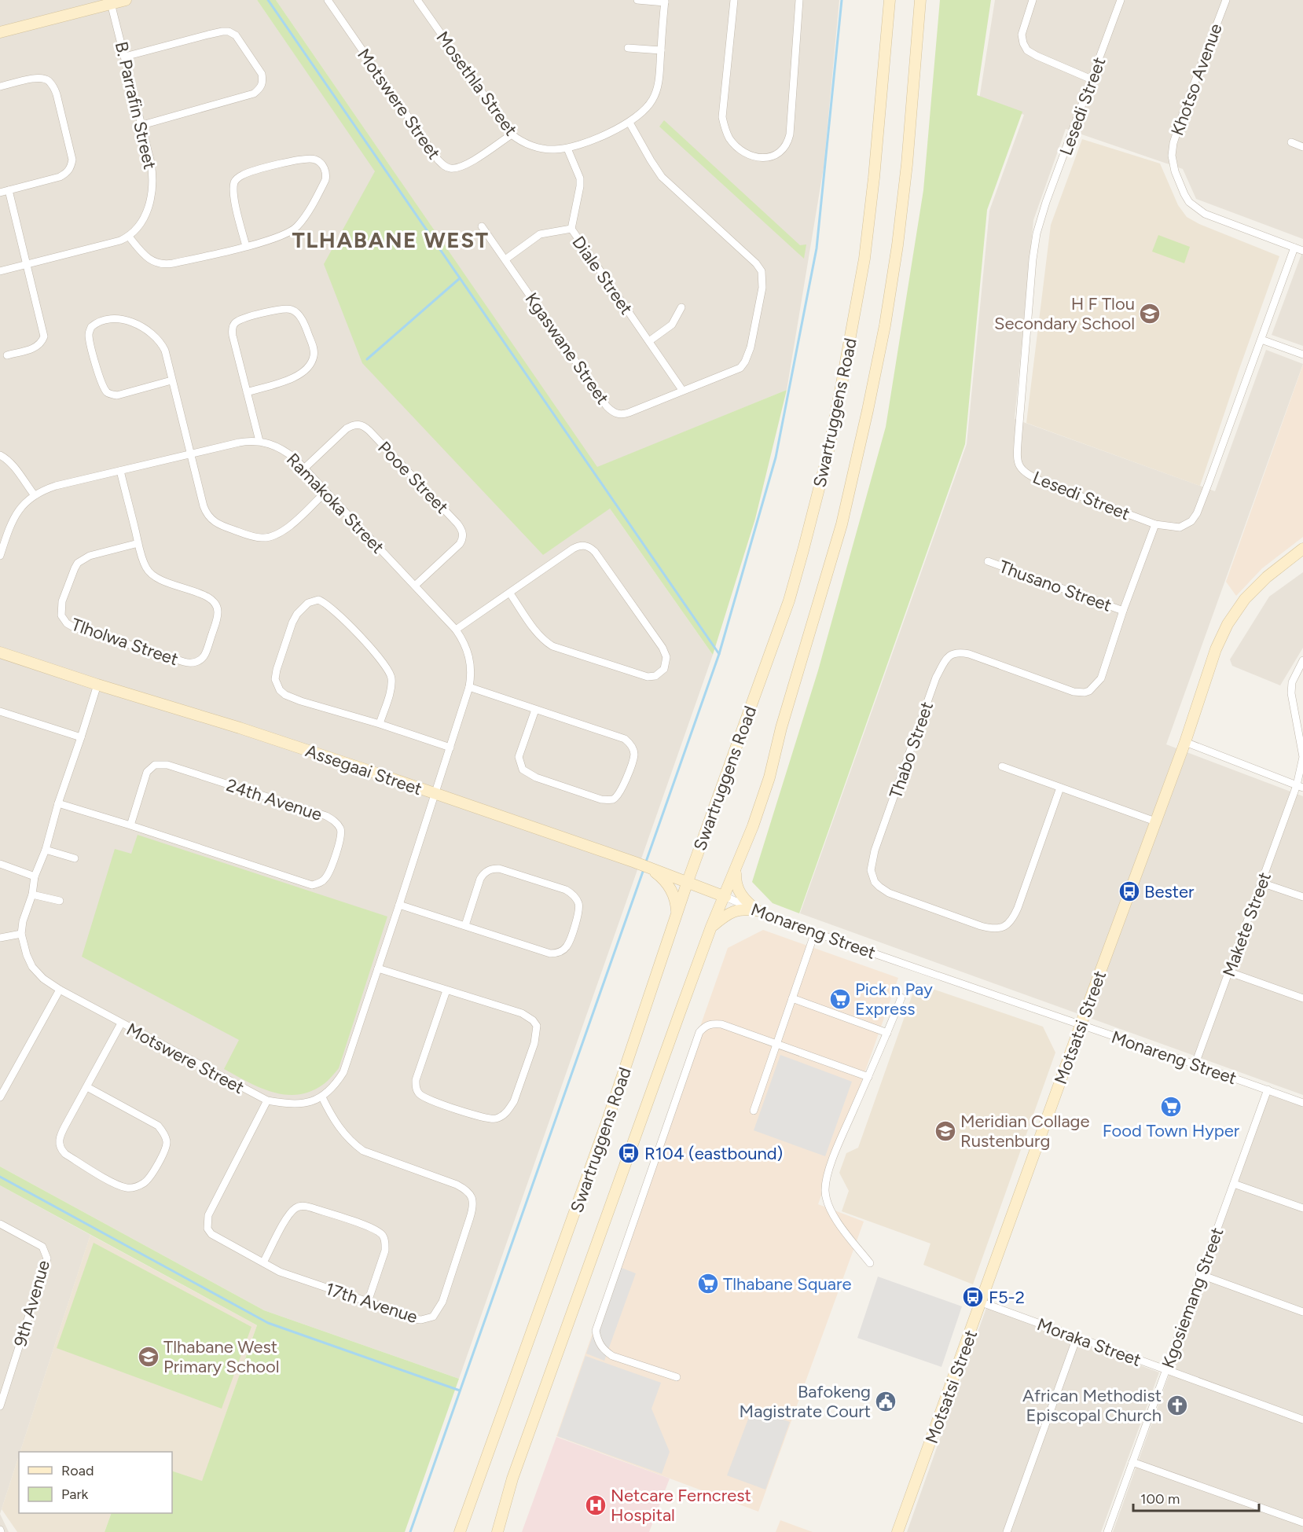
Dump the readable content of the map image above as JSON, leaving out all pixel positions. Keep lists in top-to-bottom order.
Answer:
{
  "streets": {
    "main road": ["Swartruggens Road", "Assegaai Street", "Motsatsi Street"],
    "street": [
      "Khotso Avenue",
      "Mosethla Street",
      "Motswere Street",
      "B. Parrafin Street",
      "Lesedi Street",
      "Diale Street",
      "Kgaswane Street",
      "Pooe Street",
      "Ramakoka Street",
      "Thusano Street",
      "Tlholwa Street",
      "Thabo Street",
      "24th Avenue",
      "Makete Street",
      "Monareng Street",
      "Kgosiemang Street",
      "17th Avenue",
      "9th Avenue",
      "Moraka Street"
    ]
  },
  "crossings": [
    ["Khotso Avenue", "Lesedi Street"],
    ["Mosethla Street", "Motswere Street"],
    ["Mosethla Street", "Diale Street"],
    ["Mosethla Street", "Kgaswane Street"],
    ["Motswere Street", "Assegaai Street"],
    ["Motswere Street", "24th Avenue"],
    ["Motswere Street", "17th Avenue"],
    ["Lesedi Street", "Thabo Street"],
    ["Diale Street", "Kgaswane Street"],
    ["Swartruggens Road", "Assegaai Street"],
    ["Swartruggens Road", "Monareng Street"],
    ["Pooe Street", "Ramakoka Street"],
    ["Ramakoka Street", "Tlholwa Street"],
    ["Ramakoka Street", "Assegaai Street"],
    ["Thusano Street", "Thabo Street"],
    ["Assegaai Street", "Monareng Street"],
    ["Makete Street", "Monareng Street"],
    ["Monareng Street", "Motsatsi Street"],
    ["Monareng Street", "Kgosiemang Street"],
    ["Motsatsi Street", "Moraka Street"],
    ["Kgosiemang Street", "Moraka Street"]
  ],
  "districts": ["TLHABANE WEST"],
  "places": {
    "school or university": ["H F Tlou Secondary School", "Meridian Collage Rustenburg", "Tlhabane West Primary School"],
    "bus stop": ["Bester", "R104 (eastbound)", "F5-2"],
    "supermarket": ["Pick n Pay Express", "Food Town Hyper", "Tlhabane Square"],
    "public building": ["Bafokeng Magistrate Court"],
    "church": ["African Methodist Episcopal Church"],
    "hospital": ["Netcare Ferncrest Hospital"]
  },
  "legend": ["Road", "Park"],
  "scale_bar": "100 m"
}
